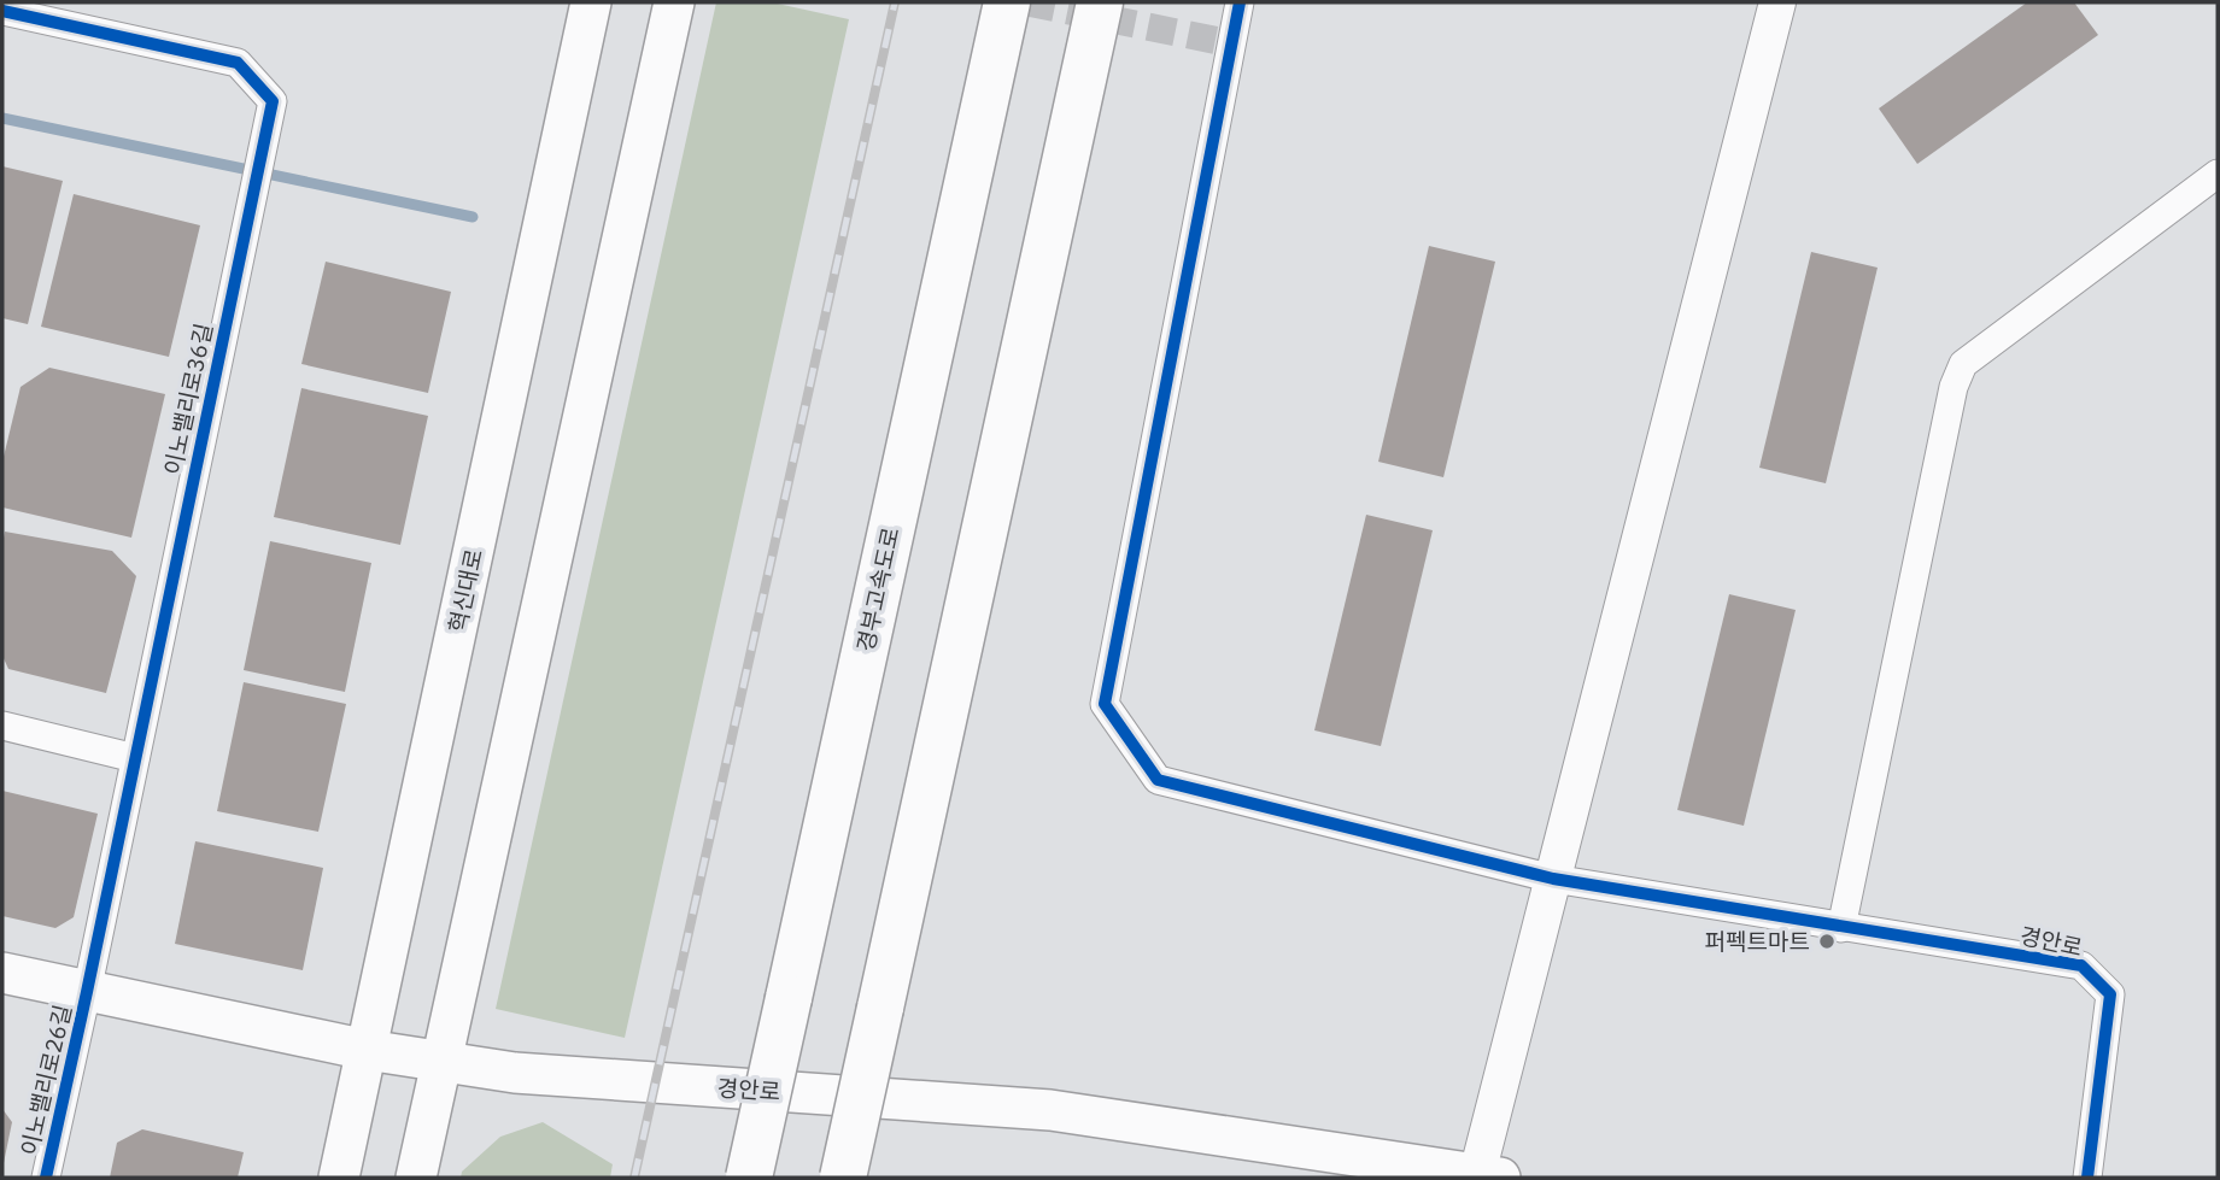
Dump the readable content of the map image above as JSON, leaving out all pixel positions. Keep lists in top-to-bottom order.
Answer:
{
  "streets": {
    "highway": ["경부고속도로"],
    "main road": ["혁신대로", "경안로"],
    "street": ["이노밸리로36길", "이노밸리로26길"]
  },
  "crossings": [
    ["이노밸리로36길", "경안로"],
    ["이노밸리로36길", "이노밸리로26길"],
    ["혁신대로", "경안로"],
    ["경안로", "이노밸리로26길"]
  ],
  "places": ["퍼펙트마트"]
}
